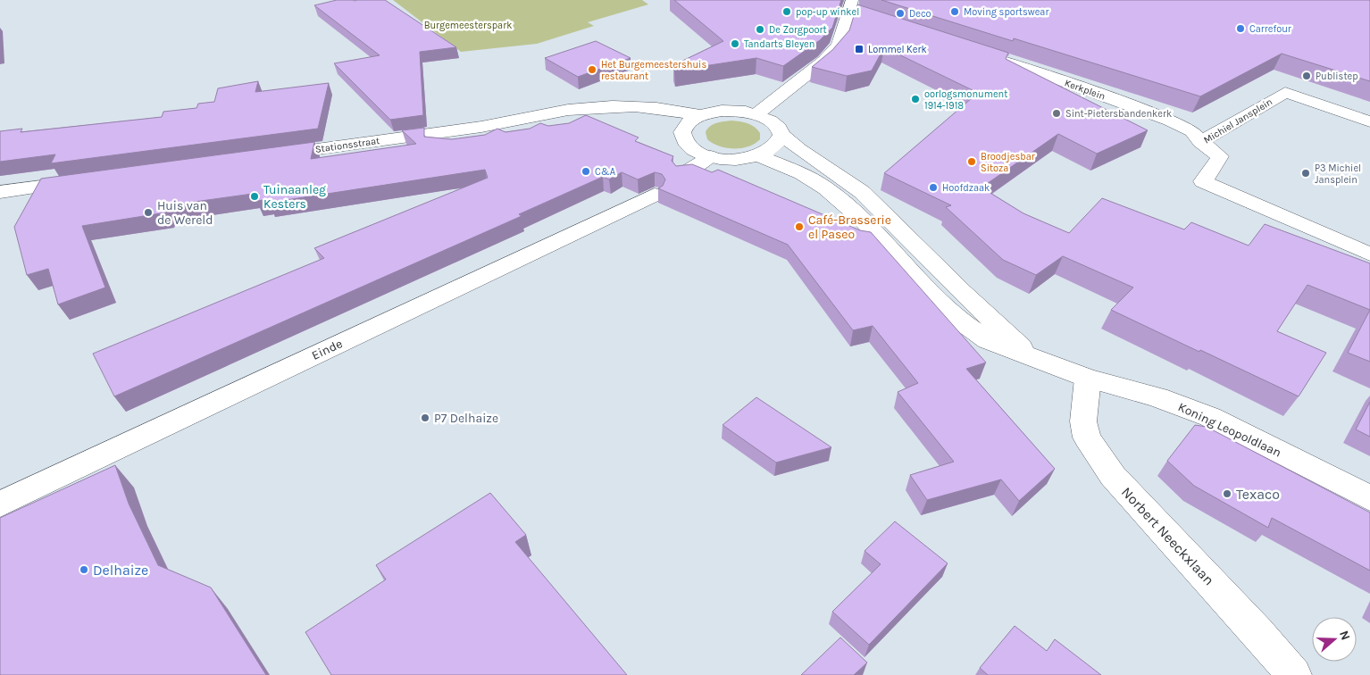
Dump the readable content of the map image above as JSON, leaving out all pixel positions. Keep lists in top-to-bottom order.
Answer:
{
  "streets": {
    "main road": [
      "Kerkplein",
      "Michiel Jansplein",
      "Stationsstraat",
      "Einde",
      "Koning Leopoldlaan",
      "Norbert Neeckxlaan"
    ]
  },
  "crossings": [
    ["Kerkplein", "Michiel Jansplein"],
    ["Koning Leopoldlaan", "Norbert Neeckxlaan"]
  ],
  "parks": ["Burgemeesterspark"],
  "places": {
    "other": [
      "pop-up winkel",
      "Moving sportswear",
      "Deco",
      "Carrefour",
      "De Zorgpoort",
      "Tandarts Bleyen",
      "Het Burgemeestershuis restaurant",
      "Publistep",
      "oorlogsmonument 1914-1918",
      "Sint-Pietersbandenkerk",
      "Broodjesbar Sitoza",
      "C&A",
      "P3 Michiel Jansplein",
      "Hoofdzaak",
      "Tuinaanleg Kesters",
      "Huis van de Wereld",
      "Café-Brasserie el Paseo",
      "P7 Delhaize",
      "Texaco",
      "Delhaize"
    ],
    "transit": ["Lommel Kerk"]
  },
  "north": "right"
}
